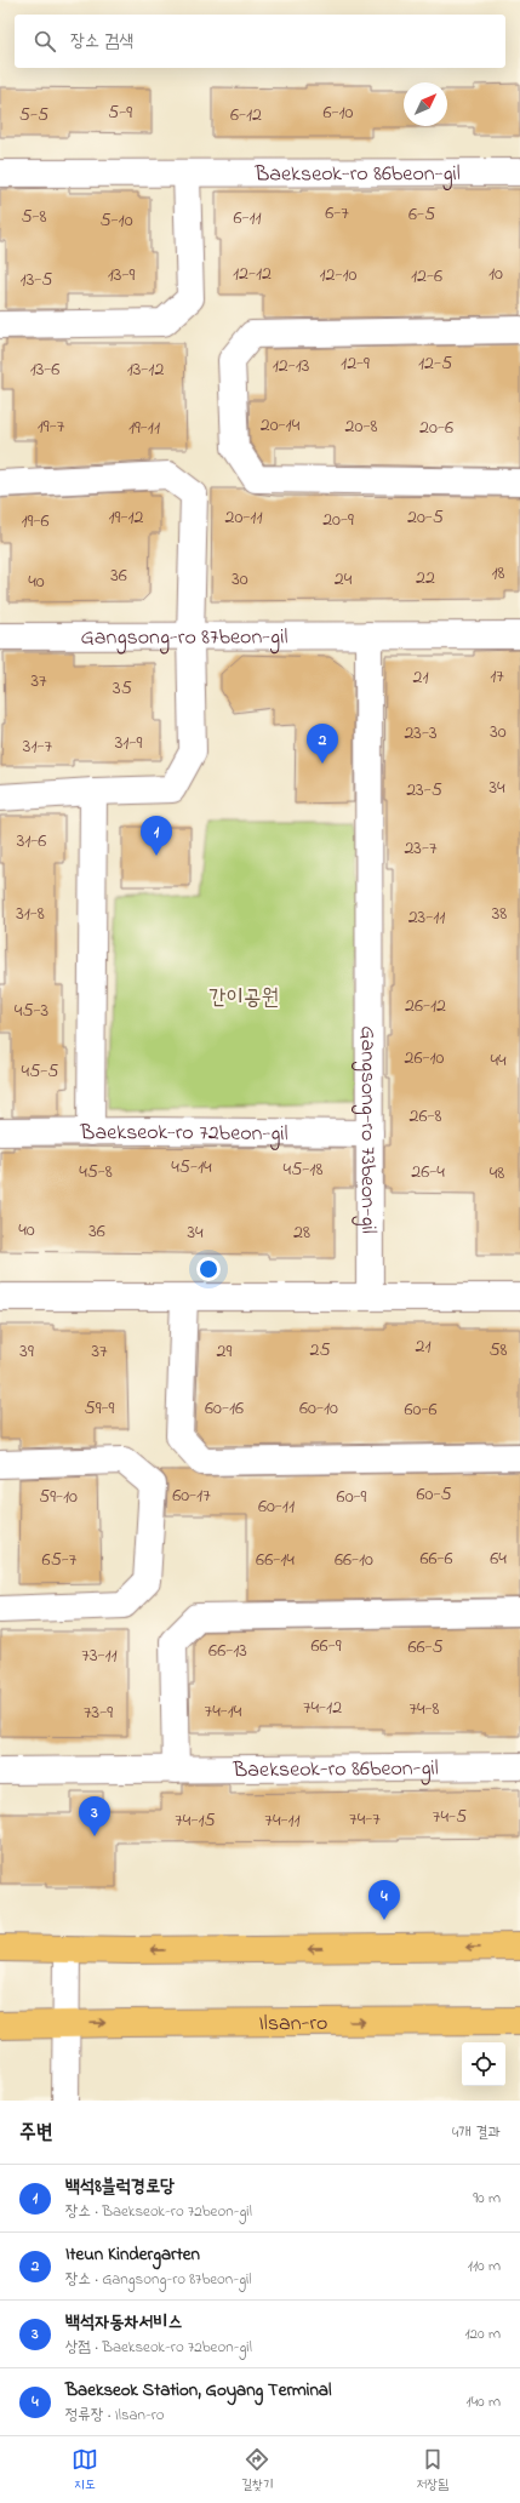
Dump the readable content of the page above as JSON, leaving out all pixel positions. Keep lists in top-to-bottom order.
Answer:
{
  "streets": {
    "main road": ["Ilsan-ro"],
    "street": [
      "Baekseok-ro 86beon-gil",
      "Gangsong-ro 87beon-gil",
      "Gangsong-ro 73beon-gil",
      "Baekseok-ro 72beon-gil"
    ]
  },
  "crossings": [
    ["Gangsong-ro 87beon-gil", "Gangsong-ro 73beon-gil"],
    ["Gangsong-ro 73beon-gil", "Baekseok-ro 72beon-gil"]
  ],
  "parks": ["간이공원"],
  "house_numbers": [
    "5-9",
    "6-10",
    "5-5",
    "6-12",
    "6-7",
    "6-5",
    "5-8",
    "6-11",
    "5-10",
    "12-12",
    "10",
    "13-9",
    "12-10",
    "12-6",
    "13-5",
    "12-9",
    "12-5",
    "12-13",
    "13-6",
    "13-12",
    "20-14",
    "19-7",
    "20-8",
    "19-11",
    "20-6",
    "19-12",
    "20-11",
    "20-5",
    "20-9",
    "19-6",
    "18",
    "36",
    "22",
    "30",
    "24",
    "40",
    "17",
    "21",
    "37",
    "35",
    "30",
    "23-3",
    "31-9",
    "31-7",
    "34",
    "23-5",
    "31-6",
    "23-7",
    "31-8",
    "38",
    "23-11",
    "26-12",
    "45-3",
    "26-10",
    "44",
    "45-5",
    "26-8",
    "45-14",
    "45-18",
    "45-8",
    "26-4",
    "48",
    "40",
    "36",
    "34",
    "28",
    "21",
    "25",
    "58",
    "39",
    "37",
    "29",
    "59-9",
    "60-16",
    "60-10",
    "60-6",
    "60-5",
    "60-17",
    "59-10",
    "60-9",
    "60-11",
    "66-6",
    "64",
    "65-7",
    "66-14",
    "66-10",
    "66-9",
    "66-5",
    "66-13",
    "73-11",
    "74-12",
    "74-8",
    "74-14",
    "73-9",
    "74-5",
    "74-7",
    "74-15",
    "74-11"
  ],
  "north": "top right",
  "page": {
    "search": "장소 검색",
    "pins": [
      "2",
      "1",
      "3",
      "4"
    ],
    "heading": ["주변", "4개 결과"],
    "list": [
      {
        "mark": "1",
        "name": "백석8블럭경로당",
        "note": "장소 · Baekseok-ro 72beon-gil",
        "value": "90 m"
      },
      {
        "mark": "2",
        "name": "Iteun Kindergarten",
        "note": "장소 · Gangsong-ro 87beon-gil",
        "value": "110 m"
      },
      {
        "mark": "3",
        "name": "백석자동차서비스",
        "note": "상점 · Baekseok-ro 72beon-gil",
        "value": "120 m"
      },
      {
        "mark": "4",
        "name": "Baekseok Station, Goyang Terminal",
        "note": "정류장 · Ilsan-ro",
        "value": "140 m"
      }
    ],
    "nav": ["지도", "길찾기", "저장됨"]
  }
}
